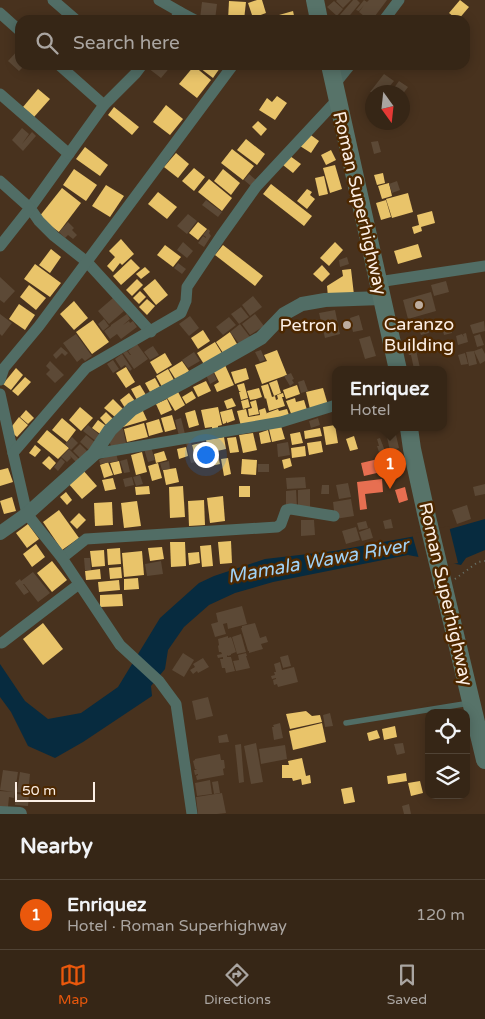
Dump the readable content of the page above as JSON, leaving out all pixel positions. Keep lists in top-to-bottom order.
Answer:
{
  "streets": {
    "main road": ["Roman Superhighway"]
  },
  "water": ["Mamala Wawa River"],
  "places": ["Caranzo Building", "Petron"],
  "scale_bar": "50 m",
  "north": "bottom",
  "page": {
    "search": "Search here",
    "popup": ["Enriquez", "Hotel"],
    "pins": "1",
    "scale": "50 m",
    "heading": "Nearby",
    "list": [
      {
        "mark": "1",
        "name": "Enriquez",
        "note": "Hotel · Roman Superhighway",
        "value": "120 m"
      }
    ],
    "nav": ["Map", "Directions", "Saved"]
  }
}
